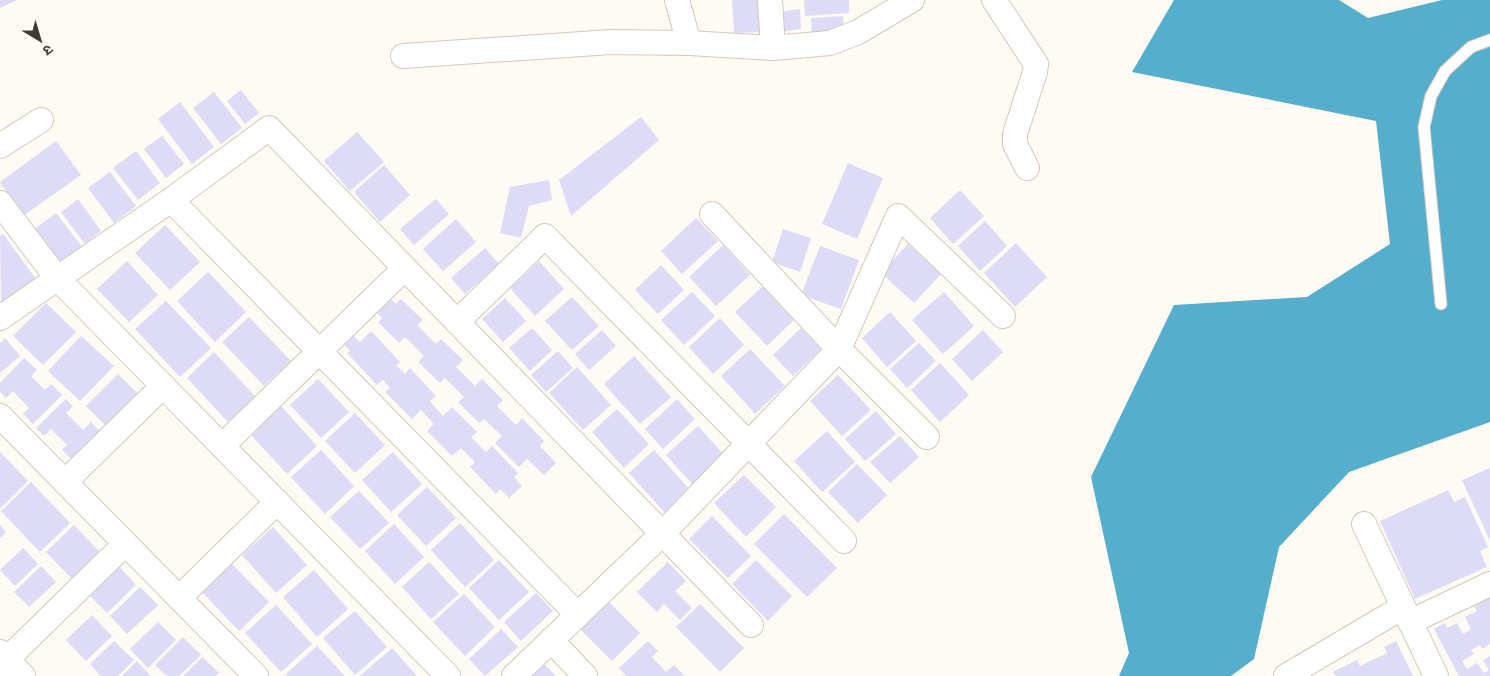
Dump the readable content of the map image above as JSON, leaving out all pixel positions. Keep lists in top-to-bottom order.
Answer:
{
  "north": "bottom right"
}
